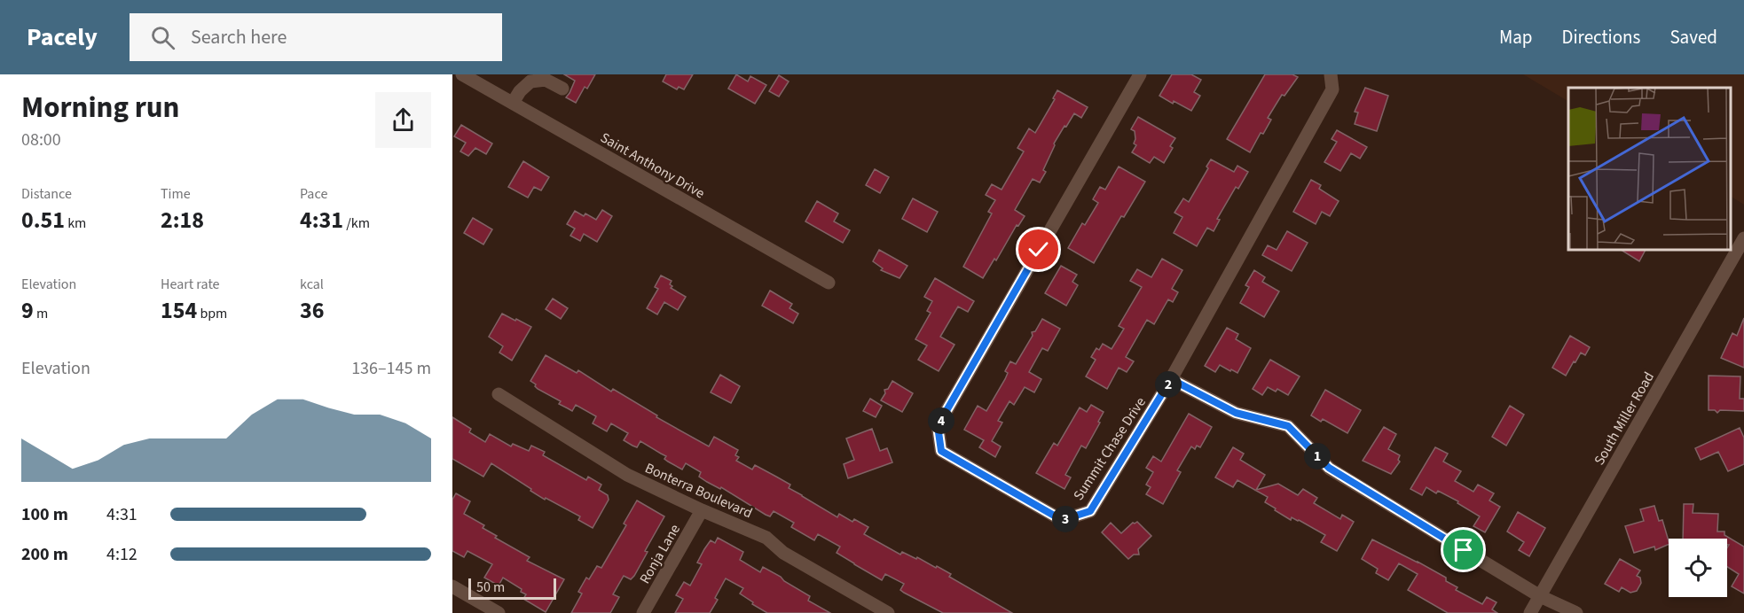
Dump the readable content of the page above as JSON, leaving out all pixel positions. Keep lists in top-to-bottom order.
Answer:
{
  "streets": {
    "street": [
      "Saint Anthony Drive",
      "South Miller Road",
      "Summit Chase Drive",
      "Bonterra Boulevard",
      "Ronja Lane"
    ]
  },
  "crossings": [
    ["Bonterra Boulevard", "Ronja Lane"]
  ],
  "scale_bar": "50 m",
  "page": {
    "header": "Pacely",
    "search": "Search here",
    "nav": ["Map", "Directions", "Saved"],
    "heading": ["Morning run", "08:00"],
    "stats": [
      ["Distance", "0.51 km"],
      ["Time", "2:18"],
      ["Pace", "4:31 /km"],
      ["Elevation", "9 m"],
      ["Heart rate", "154 bpm"],
      ["kcal", "36"]
    ],
    "chart": ["Elevation", "136–145 m"],
    "pins": [
      "2",
      "4",
      "1",
      "3"
    ],
    "list": [
      {
        "name": "100 m",
        "note": "4:31"
      },
      {
        "name": "200 m",
        "note": "4:12"
      }
    ],
    "scale": "50 m"
  }
}
